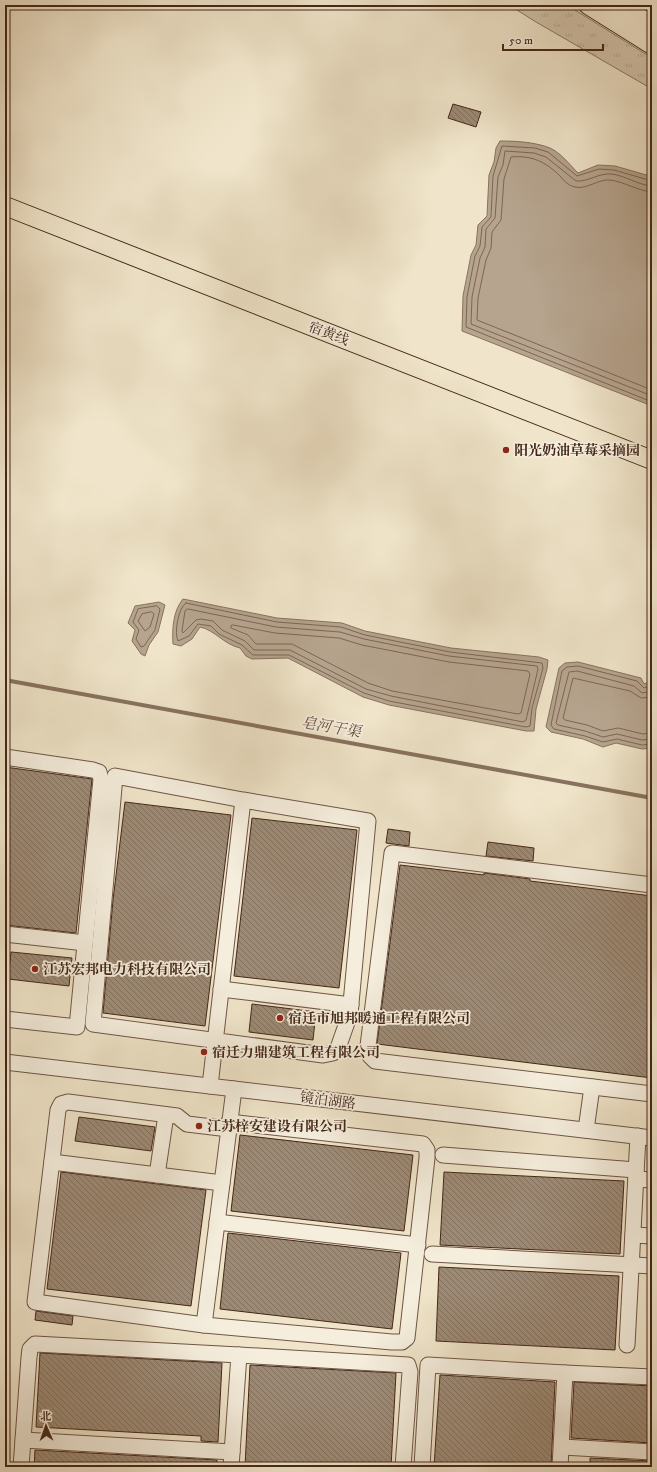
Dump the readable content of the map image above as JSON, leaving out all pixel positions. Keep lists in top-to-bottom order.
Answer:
{
  "streets": {
    "main road": ["宿黄线"],
    "street": ["镜泊湖路"]
  },
  "water": ["皂河干渠"],
  "places": [
    "阳光奶油草莓采摘园",
    "江苏宏邦电力科技有限公司",
    "宿迁市旭邦暖通工程有限公司",
    "宿迁力鼎建筑工程有限公司",
    "江苏梓安建设有限公司"
  ],
  "scale_bar": "50 m",
  "north": "top"
}
